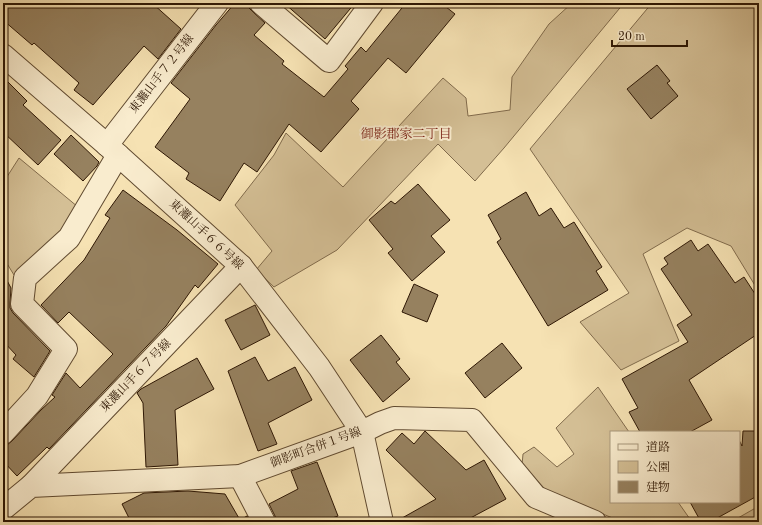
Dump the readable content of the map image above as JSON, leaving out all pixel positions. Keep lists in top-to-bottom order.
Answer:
{
  "streets": {
    "street": [
      "東灘山手７２号線",
      "東灘山手６６号線",
      "東灘山手６７号線",
      "御影町合併１号線"
    ]
  },
  "crossings": [
    ["東灘山手７２号線", "東灘山手６６号線"],
    ["東灘山手６６号線", "東灘山手６７号線"],
    ["東灘山手６６号線", "御影町合併１号線"],
    ["東灘山手６７号線", "御影町合併１号線"]
  ],
  "districts": ["御影郡家二丁目"],
  "legend": ["道路", "公園", "建物"],
  "scale_bar": "20 m"
}
